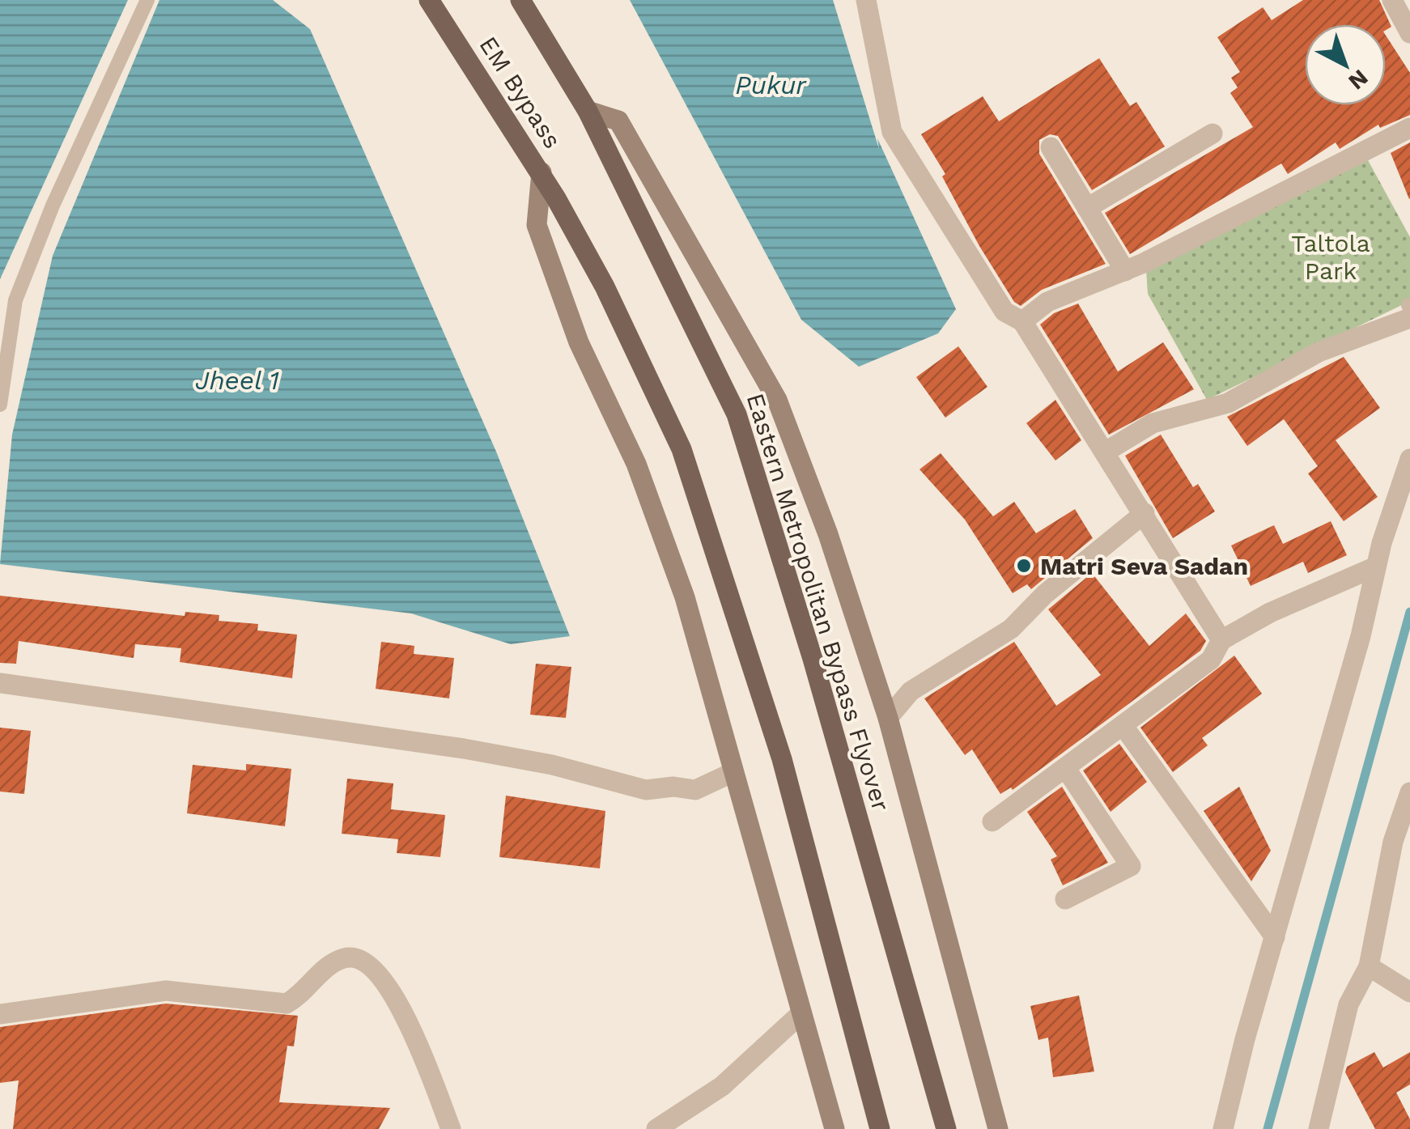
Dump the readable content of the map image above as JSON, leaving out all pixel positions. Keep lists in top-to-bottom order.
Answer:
{
  "streets": {
    "main road": ["EM Bypass", "Eastern Metropolitan Bypass Flyover"]
  },
  "water": ["Pukur", "Jheel 1"],
  "parks": ["Taltola Park"],
  "places": ["Matri Seva Sadan"],
  "north": "bottom right"
}
